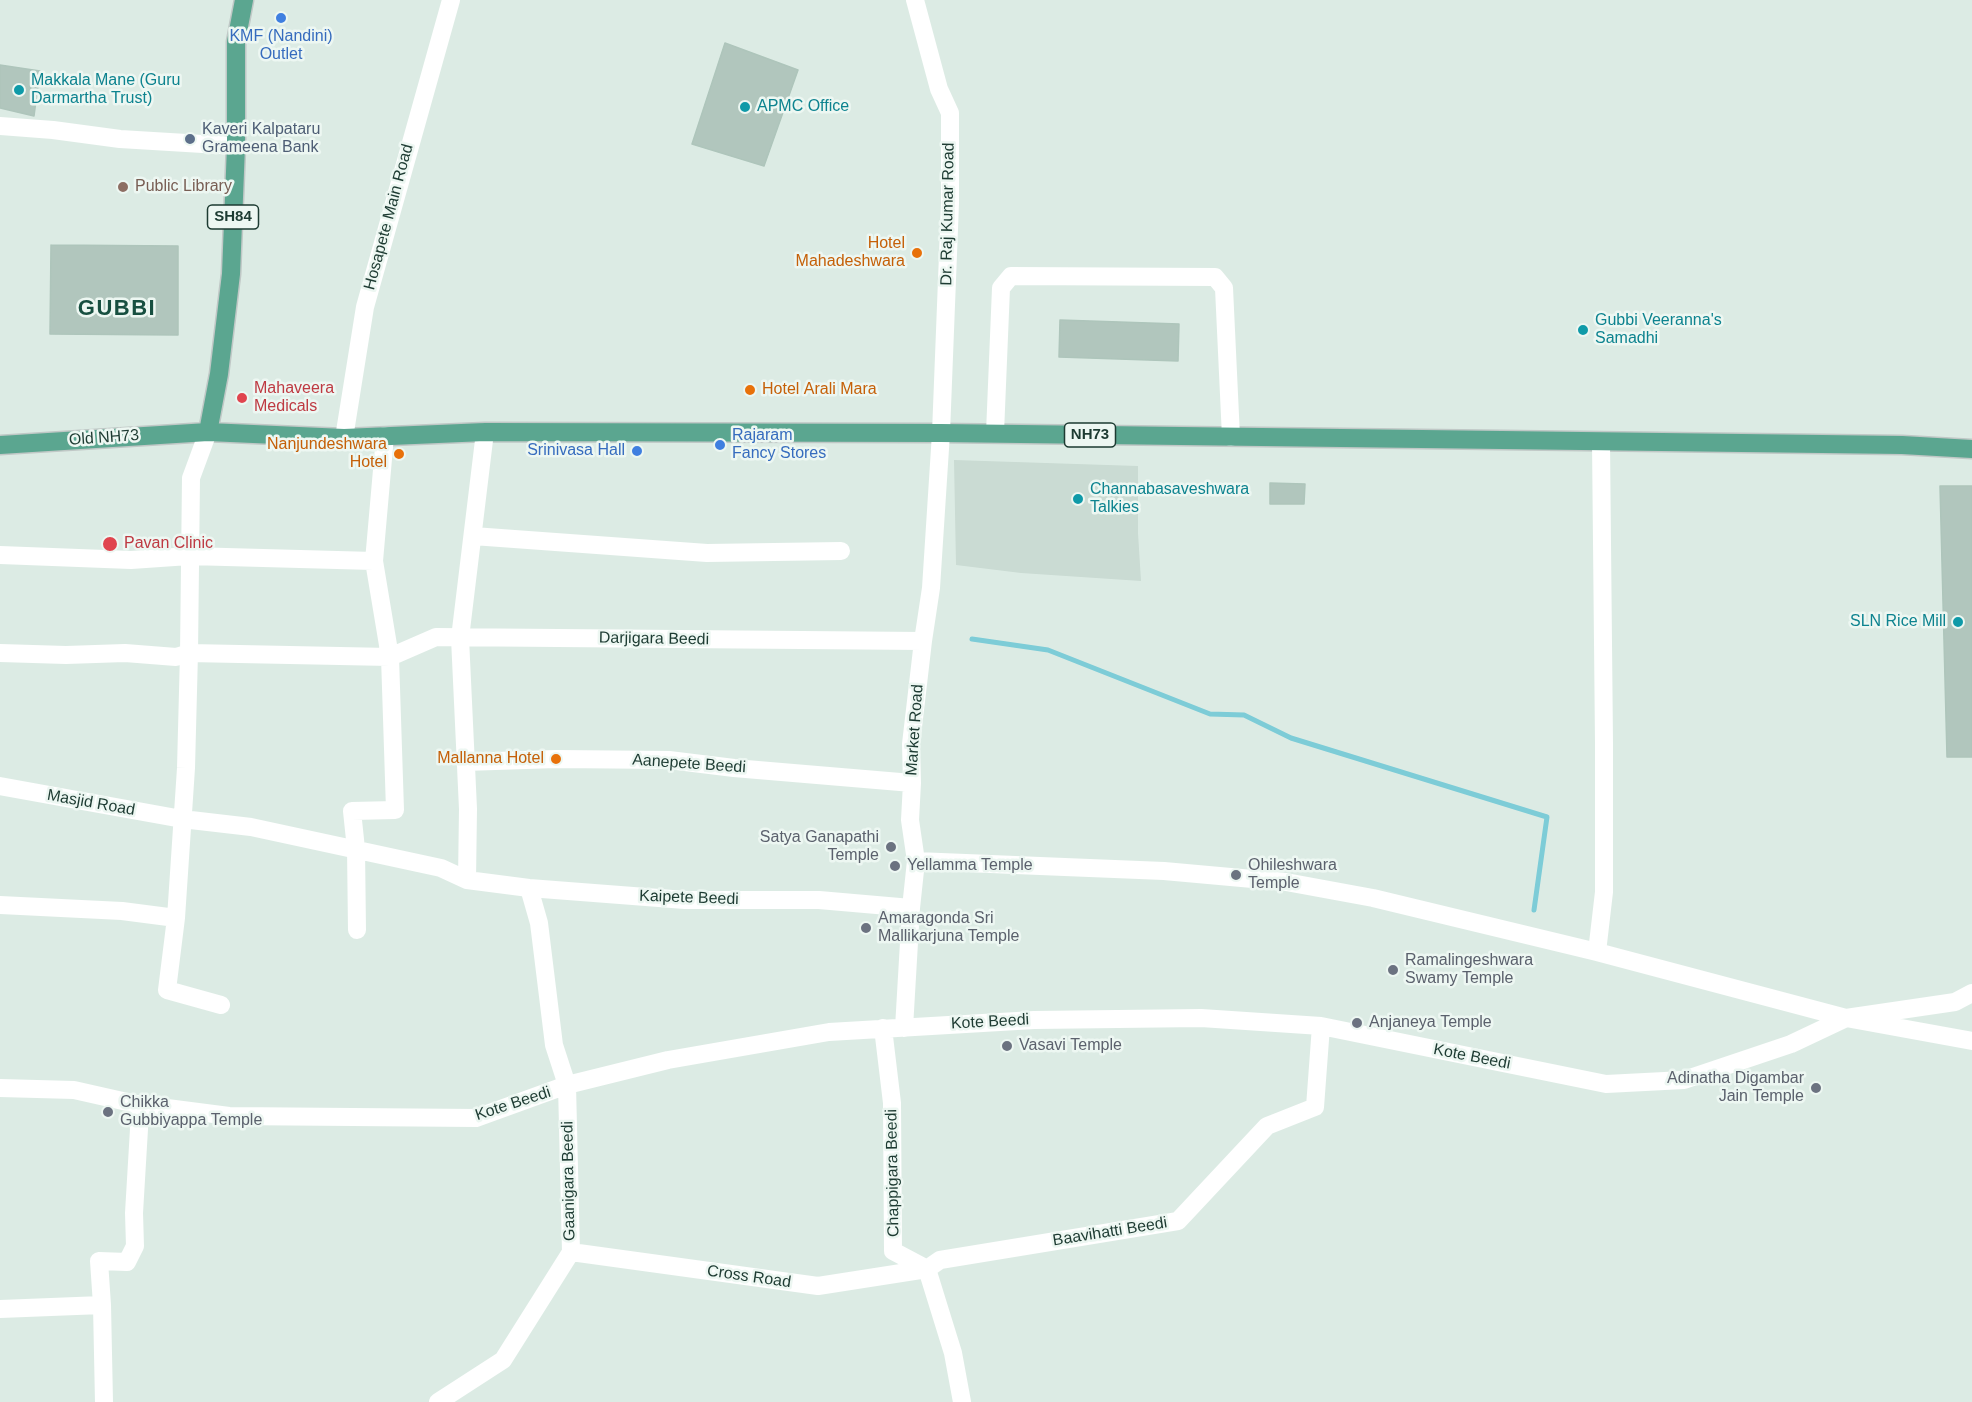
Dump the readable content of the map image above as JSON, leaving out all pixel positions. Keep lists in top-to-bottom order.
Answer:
{
  "streets": {
    "main road": ["SH84", "NH73", "Old NH73"],
    "street": [
      "Dr. Raj Kumar Road",
      "Hosapete Main Road",
      "Darjigara Beedi",
      "Market Road",
      "Aanepete Beedi",
      "Masjid Road",
      "Kaipete Beedi",
      "Kote Beedi",
      "Chappigara Beedi",
      "Gaanigara Beedi",
      "Baavihatti Beedi",
      "Cross Road"
    ]
  },
  "crossings": [
    ["Dr. Raj Kumar Road", "NH73"],
    ["Dr. Raj Kumar Road", "Market Road"],
    ["SH84", "NH73"],
    ["SH84", "Old NH73"],
    ["Hosapete Main Road", "NH73"],
    ["NH73", "Old NH73"],
    ["NH73", "Market Road"],
    ["Darjigara Beedi", "Market Road"],
    ["Market Road", "Aanepete Beedi"],
    ["Market Road", "Kaipete Beedi"],
    ["Market Road", "Kote Beedi"],
    ["Masjid Road", "Kaipete Beedi"],
    ["Kaipete Beedi", "Gaanigara Beedi"],
    ["Kote Beedi", "Chappigara Beedi"],
    ["Kote Beedi", "Gaanigara Beedi"],
    ["Kote Beedi", "Baavihatti Beedi"],
    ["Chappigara Beedi", "Baavihatti Beedi"],
    ["Chappigara Beedi", "Cross Road"],
    ["Gaanigara Beedi", "Cross Road"],
    ["Baavihatti Beedi", "Cross Road"]
  ],
  "districts": ["GUBBI"],
  "places": [
    "KMF (Nandini) Outlet",
    "Makkala Mane (Guru Darmartha Trust)",
    "APMC Office",
    "Kaveri Kalpataru Grameena Bank",
    "Public Library",
    "Hotel Mahadeshwara",
    "Gubbi Veeranna's Samadhi",
    "Hotel Arali Mara",
    "Mahaveera Medicals",
    "Rajaram Fancy Stores",
    "Srinivasa Hall",
    "Nanjundeshwara Hotel",
    "Channabasaveshwara Talkies",
    "Pavan Clinic",
    "SLN Rice Mill",
    "Mallanna Hotel",
    "Satya Ganapathi Temple",
    "Yellamma Temple",
    "Ohileshwara Temple",
    "Amaragonda Sri Mallikarjuna Temple",
    "Ramalingeshwara Swamy Temple",
    "Anjaneya Temple",
    "Vasavi Temple",
    "Adinatha Digambar Jain Temple",
    "Chikka Gubbiyappa Temple"
  ]
}
